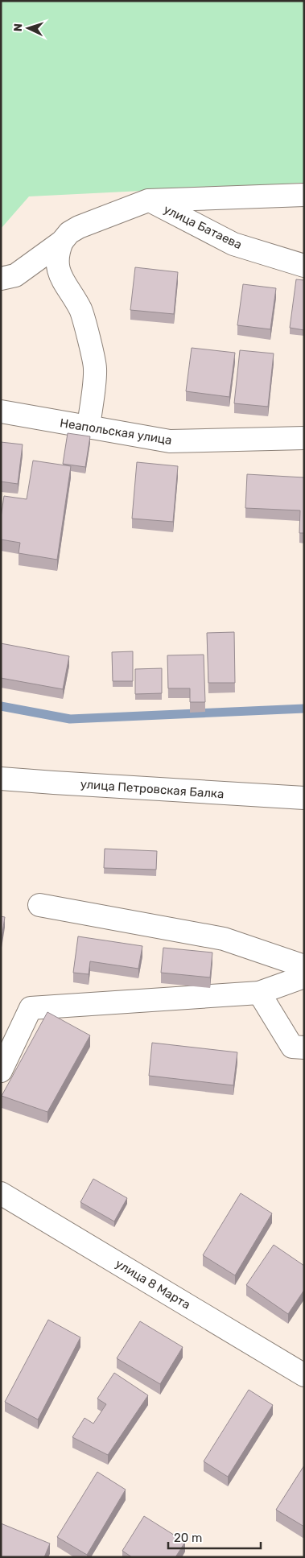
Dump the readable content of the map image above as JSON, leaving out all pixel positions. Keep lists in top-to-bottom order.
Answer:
{
  "streets": {
    "street": [
      "улица Батаева",
      "Неапольская улица",
      "улица Петровская Балка",
      "улица 8 Марта"
    ]
  },
  "scale_bar": "20 m",
  "north": "left"
}
